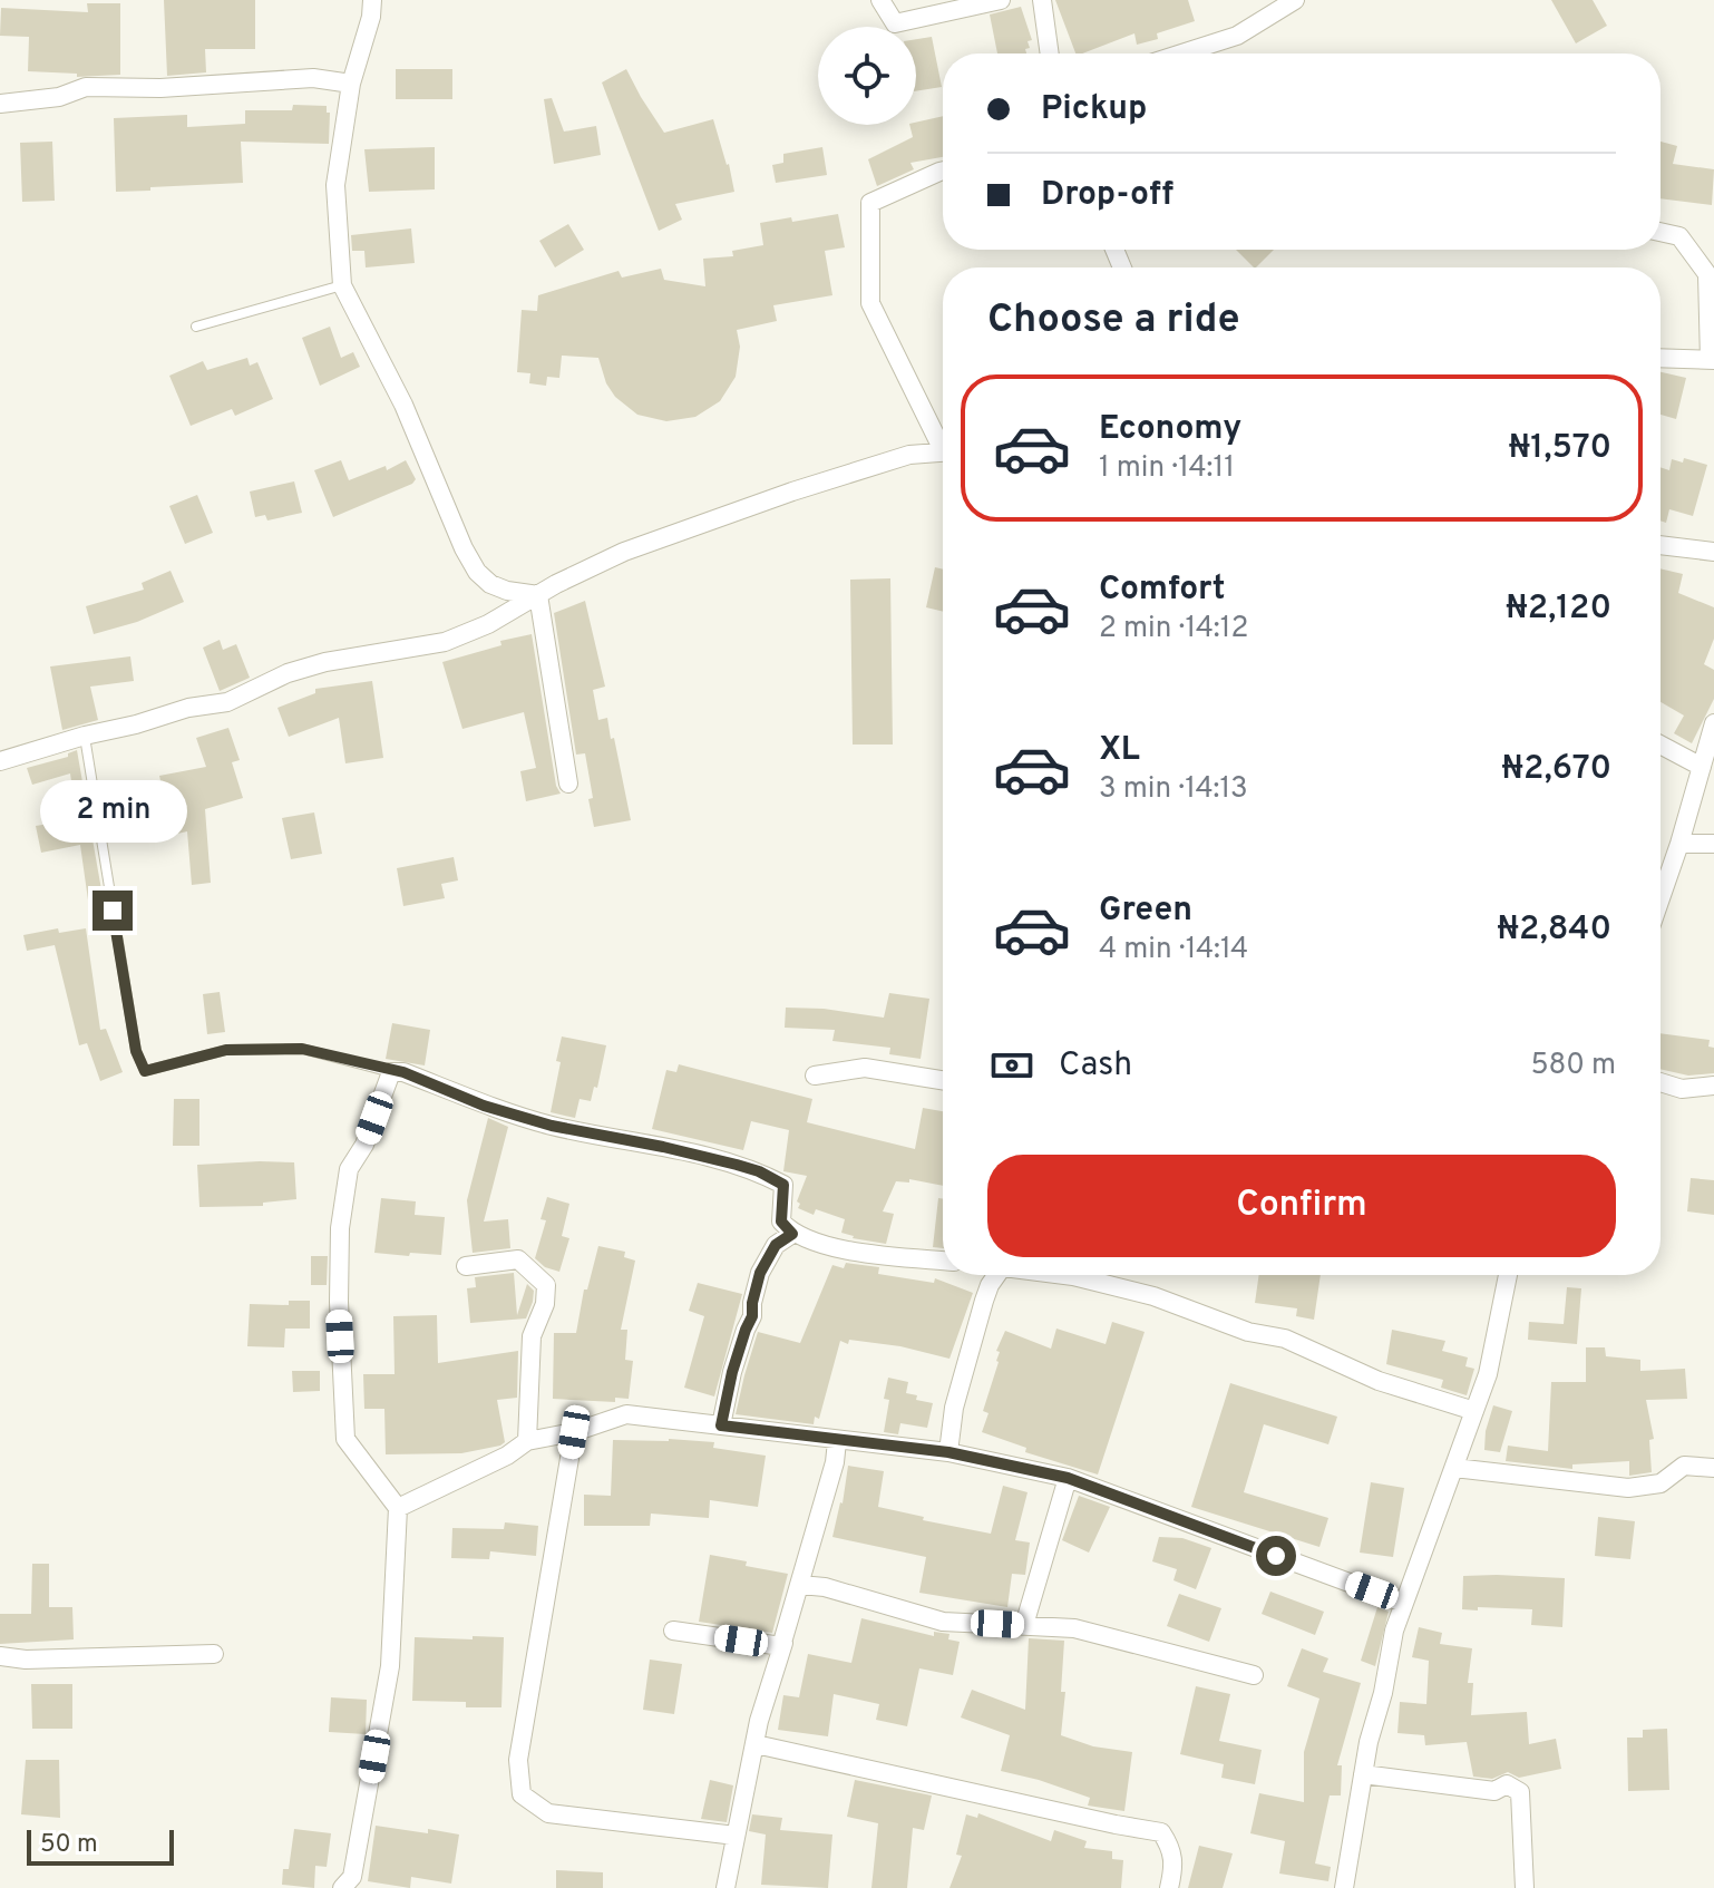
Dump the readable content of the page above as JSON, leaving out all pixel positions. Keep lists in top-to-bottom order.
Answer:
{
  "scale_bar": "50 m",
  "page": {
    "banner": ["Pickup", "Drop-off"],
    "heading": "Choose a ride",
    "list": [
      {
        "name": "Economy",
        "note": "1 min · 14:11",
        "value": "₦1,570"
      },
      {
        "name": "Comfort",
        "note": "2 min · 14:12",
        "value": "₦2,120"
      },
      {
        "name": "XL",
        "note": "3 min · 14:13",
        "value": "₦2,670"
      },
      {
        "name": "Green",
        "note": "4 min · 14:14",
        "value": "₦2,840"
      }
    ],
    "bubble": "2 min",
    "pay": ["Cash", "580 m"],
    "buttons": "Confirm",
    "scale": "50 m"
  }
}
